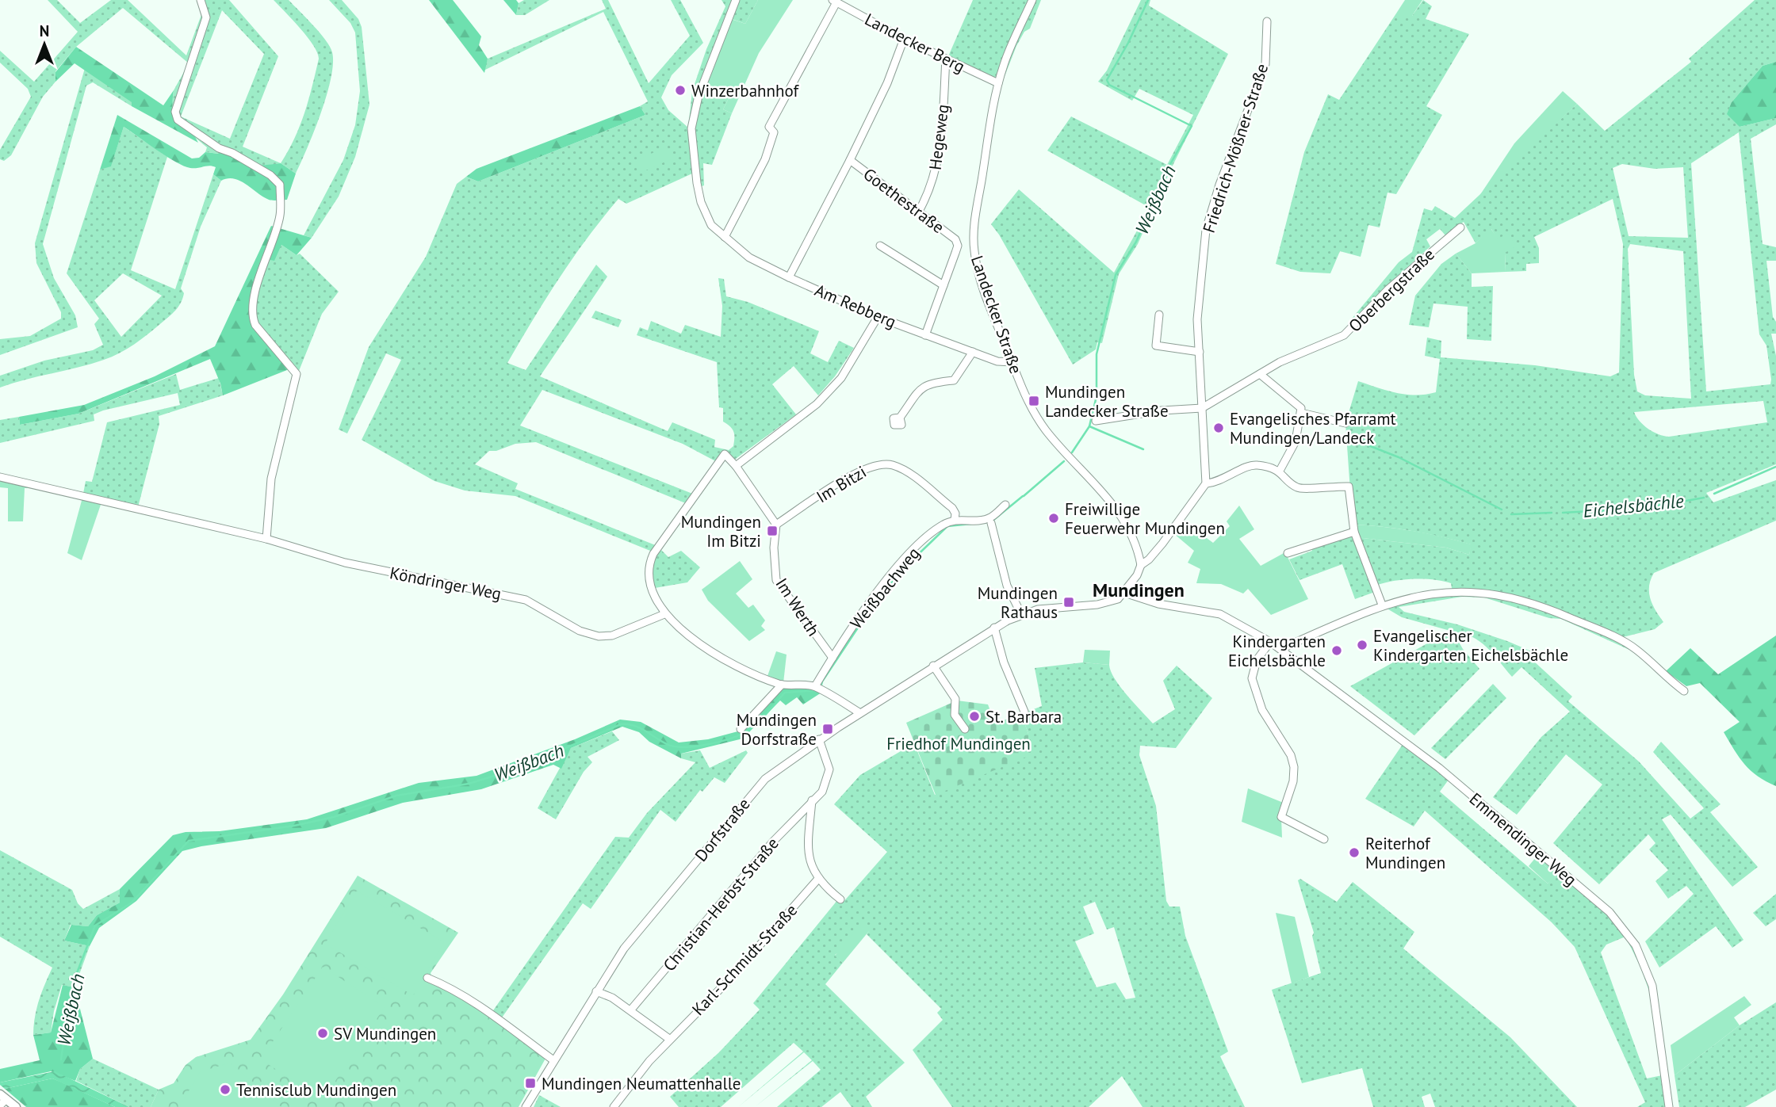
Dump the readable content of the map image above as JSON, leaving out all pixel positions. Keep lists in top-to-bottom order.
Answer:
{
  "streets": {
    "street": [
      "Landecker Berg",
      "Hegeweg",
      "Friedrich-Mößner-Straße",
      "Goethestraße",
      "Oberbergstraße",
      "Am Rebberg",
      "Landecker Straße",
      "Im Bitzi",
      "Köndringer Weg",
      "Weißbachweg",
      "Im Werth",
      "Dorfstraße",
      "Emmendinger Weg",
      "Christian-Herbst-Straße",
      "Karl-Schmidt-Straße"
    ]
  },
  "crossings": [
    ["Landecker Berg", "Hegeweg"],
    ["Landecker Berg", "Landecker Straße"],
    ["Hegeweg", "Goethestraße"],
    ["Friedrich-Mößner-Straße", "Oberbergstraße"],
    ["Goethestraße", "Am Rebberg"],
    ["Am Rebberg", "Landecker Straße"],
    ["Im Bitzi", "Weißbachweg"],
    ["Im Bitzi", "Im Werth"],
    ["Weißbachweg", "Im Werth"],
    ["Dorfstraße", "Emmendinger Weg"]
  ],
  "districts": ["Mundingen"],
  "water": ["Weißbach", "Eichelsbächle"],
  "parks": ["Friedhof Mundingen"],
  "places": {
    "other": [
      "Winzerbahnhof",
      "Evangelisches Pfarramt Mundingen/Landeck",
      "Freiwillige Feuerwehr Mundingen",
      "Evangelischer Kindergarten Eichelsbächle",
      "Kindergarten Eichelsbächle",
      "St. Barbara",
      "Reiterhof Mundingen",
      "SV Mundingen",
      "Tennisclub Mundingen"
    ],
    "transit": [
      "Mundingen Landecker Straße",
      "Mundingen Im Bitzi",
      "Mundingen Rathaus",
      "Mundingen Dorfstraße",
      "Mundingen Neumattenhalle"
    ]
  },
  "north": "top"
}
